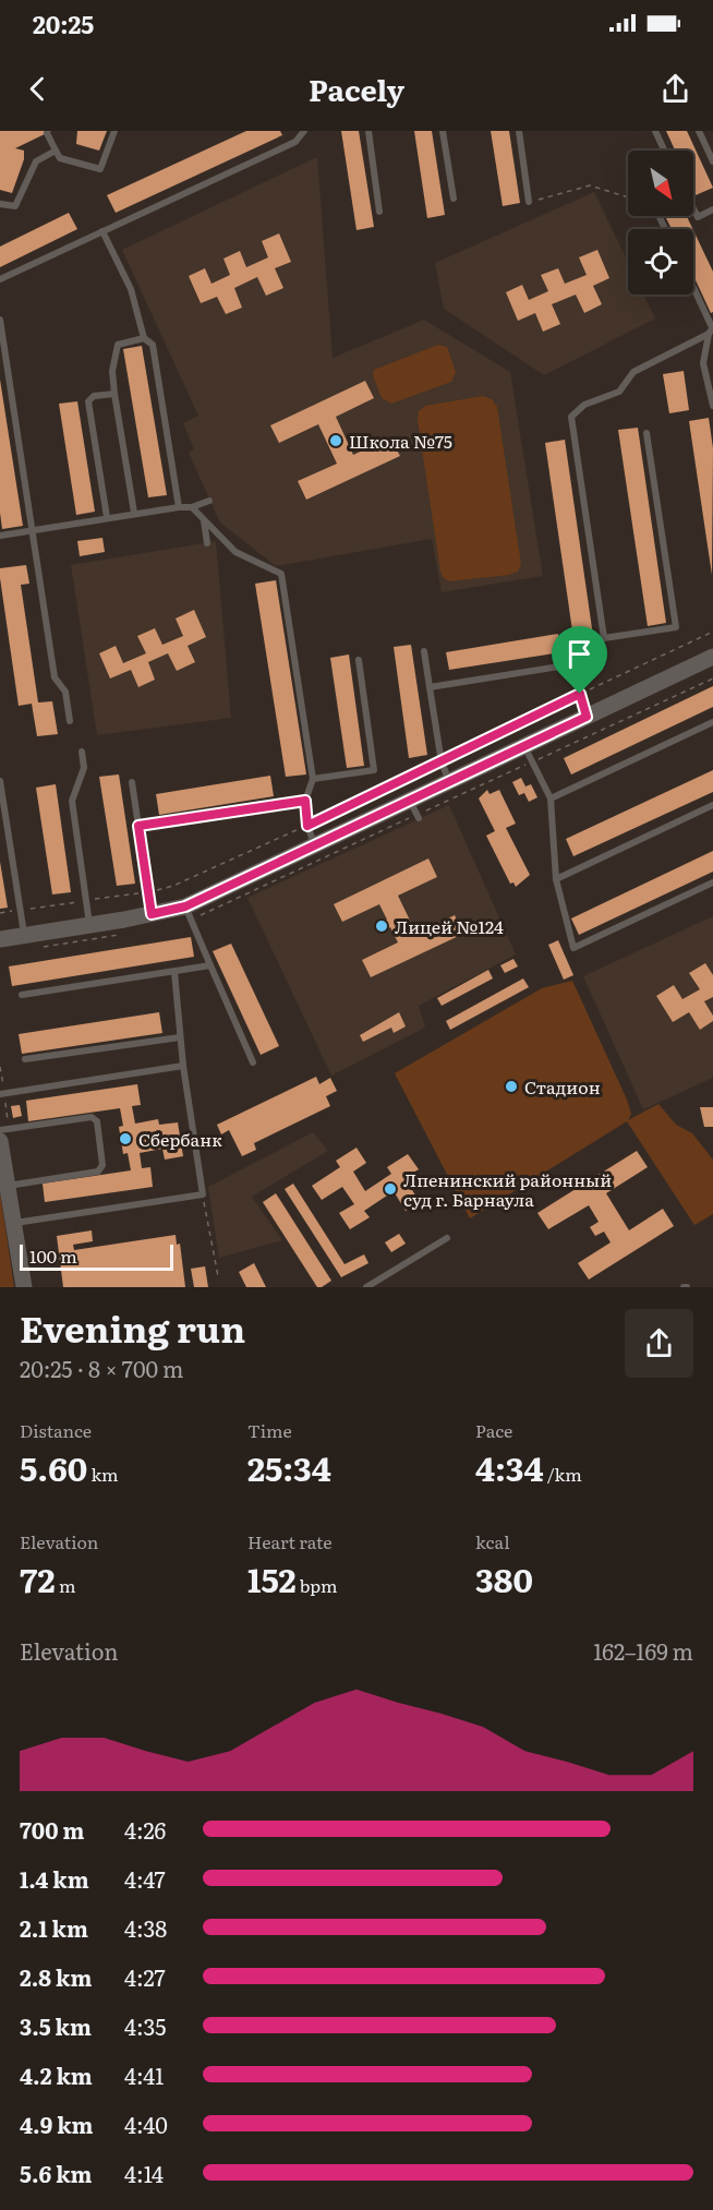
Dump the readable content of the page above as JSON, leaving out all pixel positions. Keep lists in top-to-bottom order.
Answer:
{
  "places": [
    "Школа №75",
    "Лицей №124",
    "Стадион",
    "Сбербанк",
    "Лпенинский районный суд г. Барнаула"
  ],
  "scale_bar": "100 m",
  "north": "bottom right",
  "page": {
    "status": "20:25",
    "header": "Pacely",
    "scale": "100 m",
    "heading": ["Evening run", "20:25 · 8 × 700 m"],
    "stats": [
      ["Distance", "5.60 km"],
      ["Time", "25:34"],
      ["Pace", "4:34 /km"],
      ["Elevation", "72 m"],
      ["Heart rate", "152 bpm"],
      ["kcal", "380"]
    ],
    "chart": ["Elevation", "162–169 m"],
    "list": [
      {
        "name": "700 m",
        "note": "4:26"
      },
      {
        "name": "1.4 km",
        "note": "4:47"
      },
      {
        "name": "2.1 km",
        "note": "4:38"
      },
      {
        "name": "2.8 km",
        "note": "4:27"
      },
      {
        "name": "3.5 km",
        "note": "4:35"
      },
      {
        "name": "4.2 km",
        "note": "4:41"
      },
      {
        "name": "4.9 km",
        "note": "4:40"
      },
      {
        "name": "5.6 km",
        "note": "4:14"
      }
    ]
  }
}
